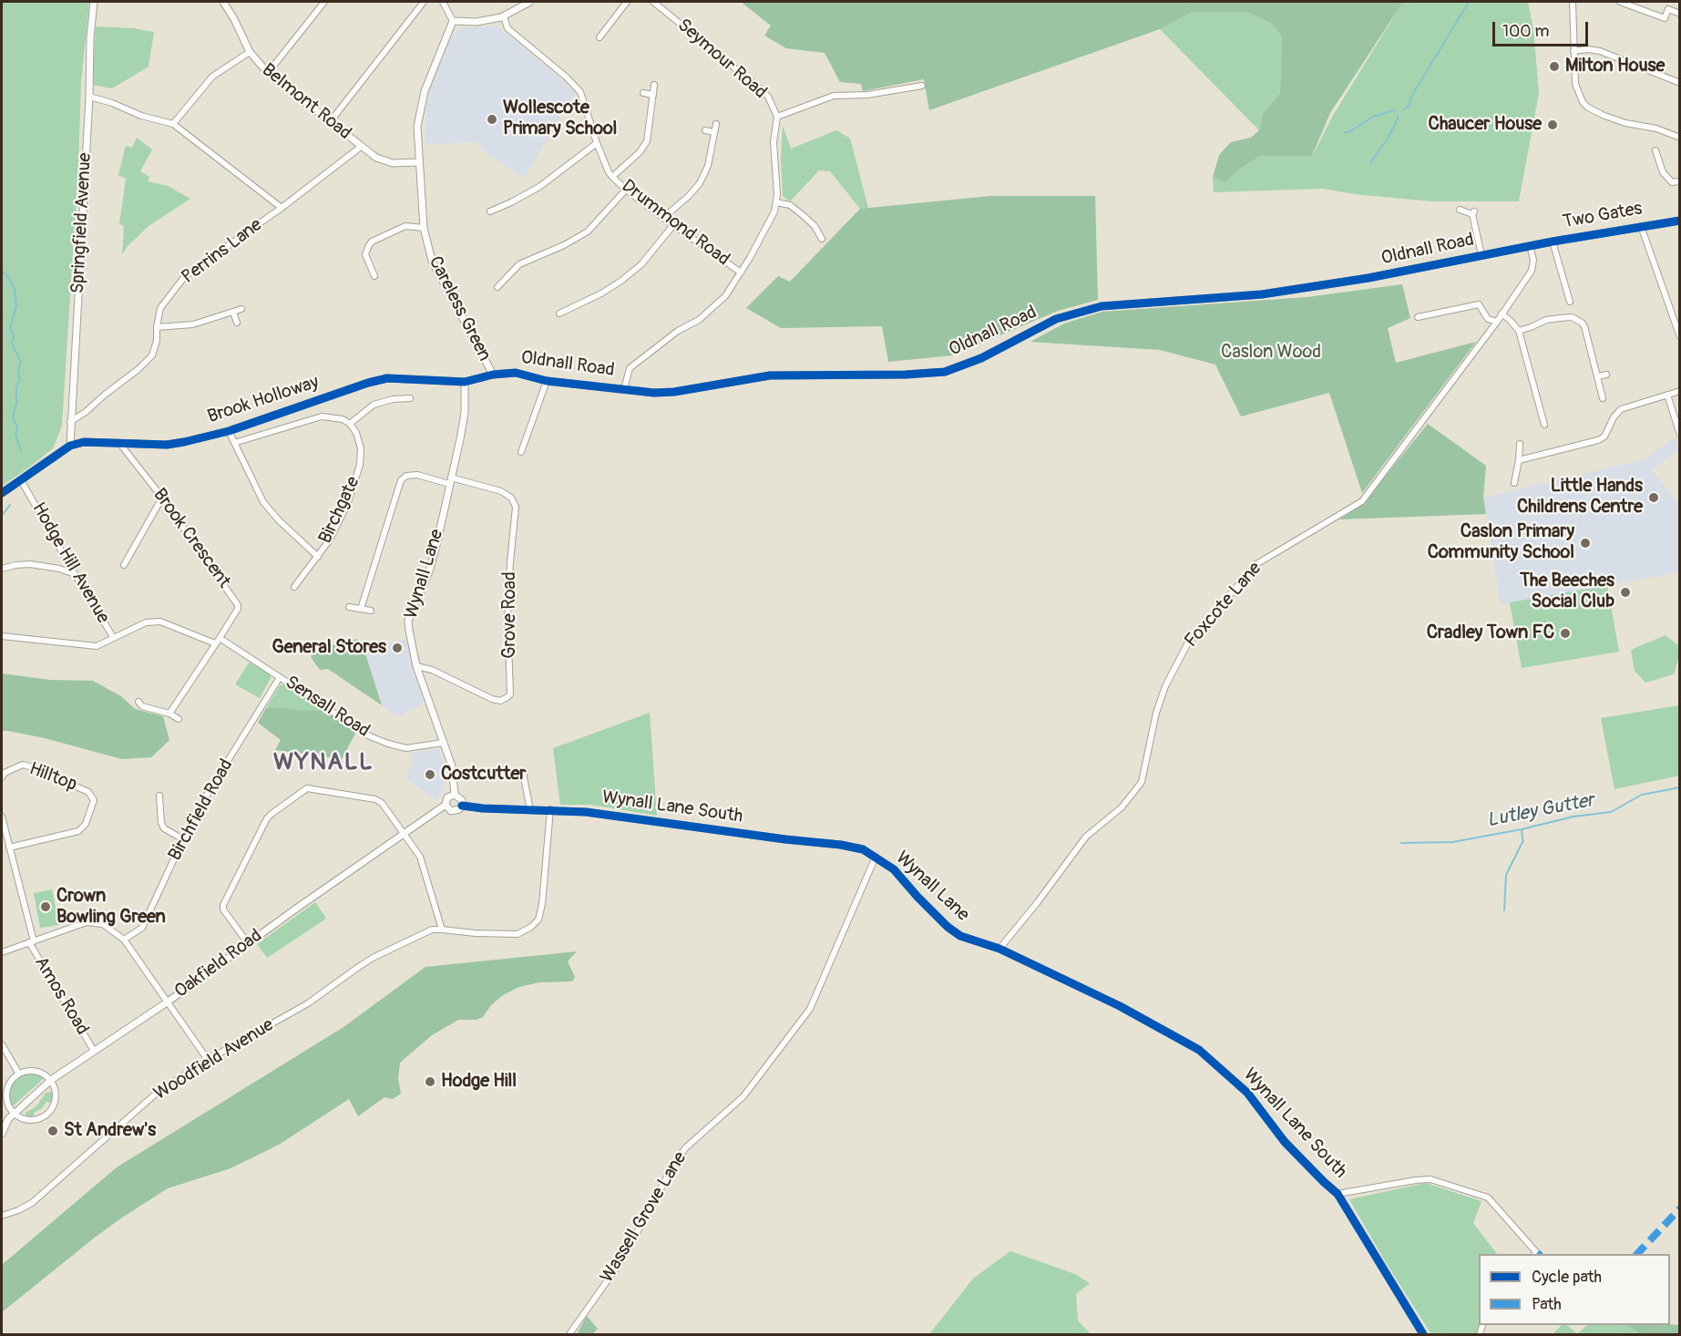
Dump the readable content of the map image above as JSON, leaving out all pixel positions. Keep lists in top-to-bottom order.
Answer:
{
  "streets": {
    "street": [
      "Seymour Road",
      "Belmont Road",
      "Two Gates",
      "Springfield Avenue",
      "Drummond Road",
      "Oldnall Road",
      "Perrins Lane",
      "Careless Green",
      "Brook Holloway",
      "Birchgate",
      "Brook Crescent",
      "Hodge Hill Avenue",
      "Wynall Lane",
      "Foxcote Lane",
      "Grove Road",
      "Sensall Road",
      "Hilltop",
      "Wynall Lane South",
      "Birchfield Road",
      "Oakfield Road",
      "Amos Road",
      "Woodfield Avenue",
      "Wassell Grove Lane"
    ]
  },
  "crossings": [
    ["Seymour Road", "Drummond Road"],
    ["Seymour Road", "Oldnall Road"],
    ["Belmont Road", "Perrins Lane"],
    ["Belmont Road", "Careless Green"],
    ["Two Gates", "Oldnall Road"],
    ["Two Gates", "Foxcote Lane"],
    ["Springfield Avenue", "Perrins Lane"],
    ["Springfield Avenue", "Brook Holloway"],
    ["Oldnall Road", "Careless Green"],
    ["Oldnall Road", "Brook Holloway"],
    ["Oldnall Road", "Wynall Lane"],
    ["Oldnall Road", "Foxcote Lane"],
    ["Brook Holloway", "Birchgate"],
    ["Brook Holloway", "Brook Crescent"],
    ["Brook Holloway", "Wynall Lane"],
    ["Brook Crescent", "Hodge Hill Avenue"],
    ["Brook Crescent", "Sensall Road"],
    ["Hodge Hill Avenue", "Sensall Road"],
    ["Wynall Lane", "Foxcote Lane"],
    ["Wynall Lane", "Grove Road"],
    ["Wynall Lane", "Sensall Road"],
    ["Wynall Lane", "Wynall Lane South"],
    ["Wynall Lane", "Oakfield Road"],
    ["Wynall Lane", "Wassell Grove Lane"],
    ["Foxcote Lane", "Wynall Lane South"],
    ["Sensall Road", "Birchfield Road"],
    ["Wynall Lane South", "Oakfield Road"],
    ["Wynall Lane South", "Wassell Grove Lane"],
    ["Oakfield Road", "Amos Road"]
  ],
  "districts": ["WYNALL"],
  "water": ["Lutley Gutter"],
  "parks": ["Caslon Wood"],
  "places": [
    "Milton House",
    "Wollescote Primary School",
    "Chaucer House",
    "Little Hands Childrens Centre",
    "Caslon Primary Community School",
    "The Beeches Social Club",
    "Cradley Town FC",
    "General Stores",
    "Costcutter",
    "Crown Bowling Green",
    "Hodge Hill",
    "St Andrew's"
  ],
  "legend": ["Cycle path", "Path"],
  "scale_bar": "100 m"
}
